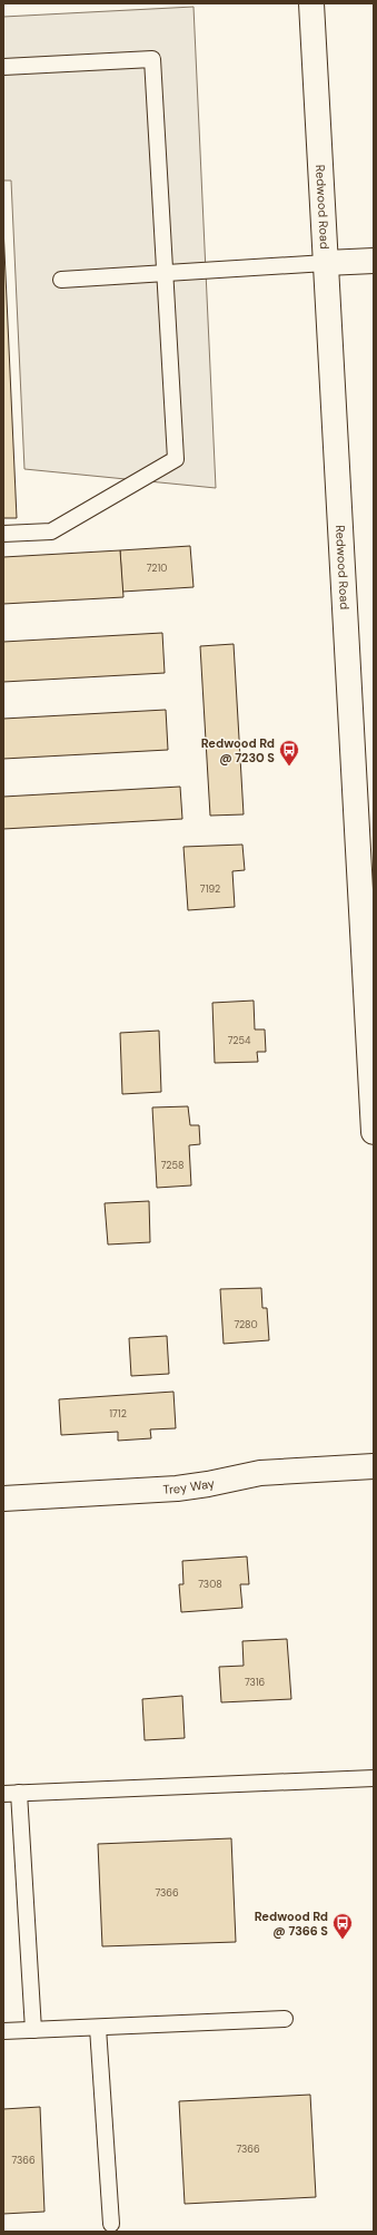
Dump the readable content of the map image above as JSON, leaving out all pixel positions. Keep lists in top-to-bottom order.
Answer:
{
  "streets": {
    "main road": ["Redwood Road", "Trey Way"]
  },
  "places": {
    "bus stop": ["Redwood Rd @ 7230 S", "Redwood Rd @ 7366 S"]
  },
  "house_numbers": [
    "7210",
    "7192",
    "7254",
    "7258",
    "7280",
    "1712",
    "7308",
    "7316",
    "7366",
    "7366",
    "7366"
  ]
}
